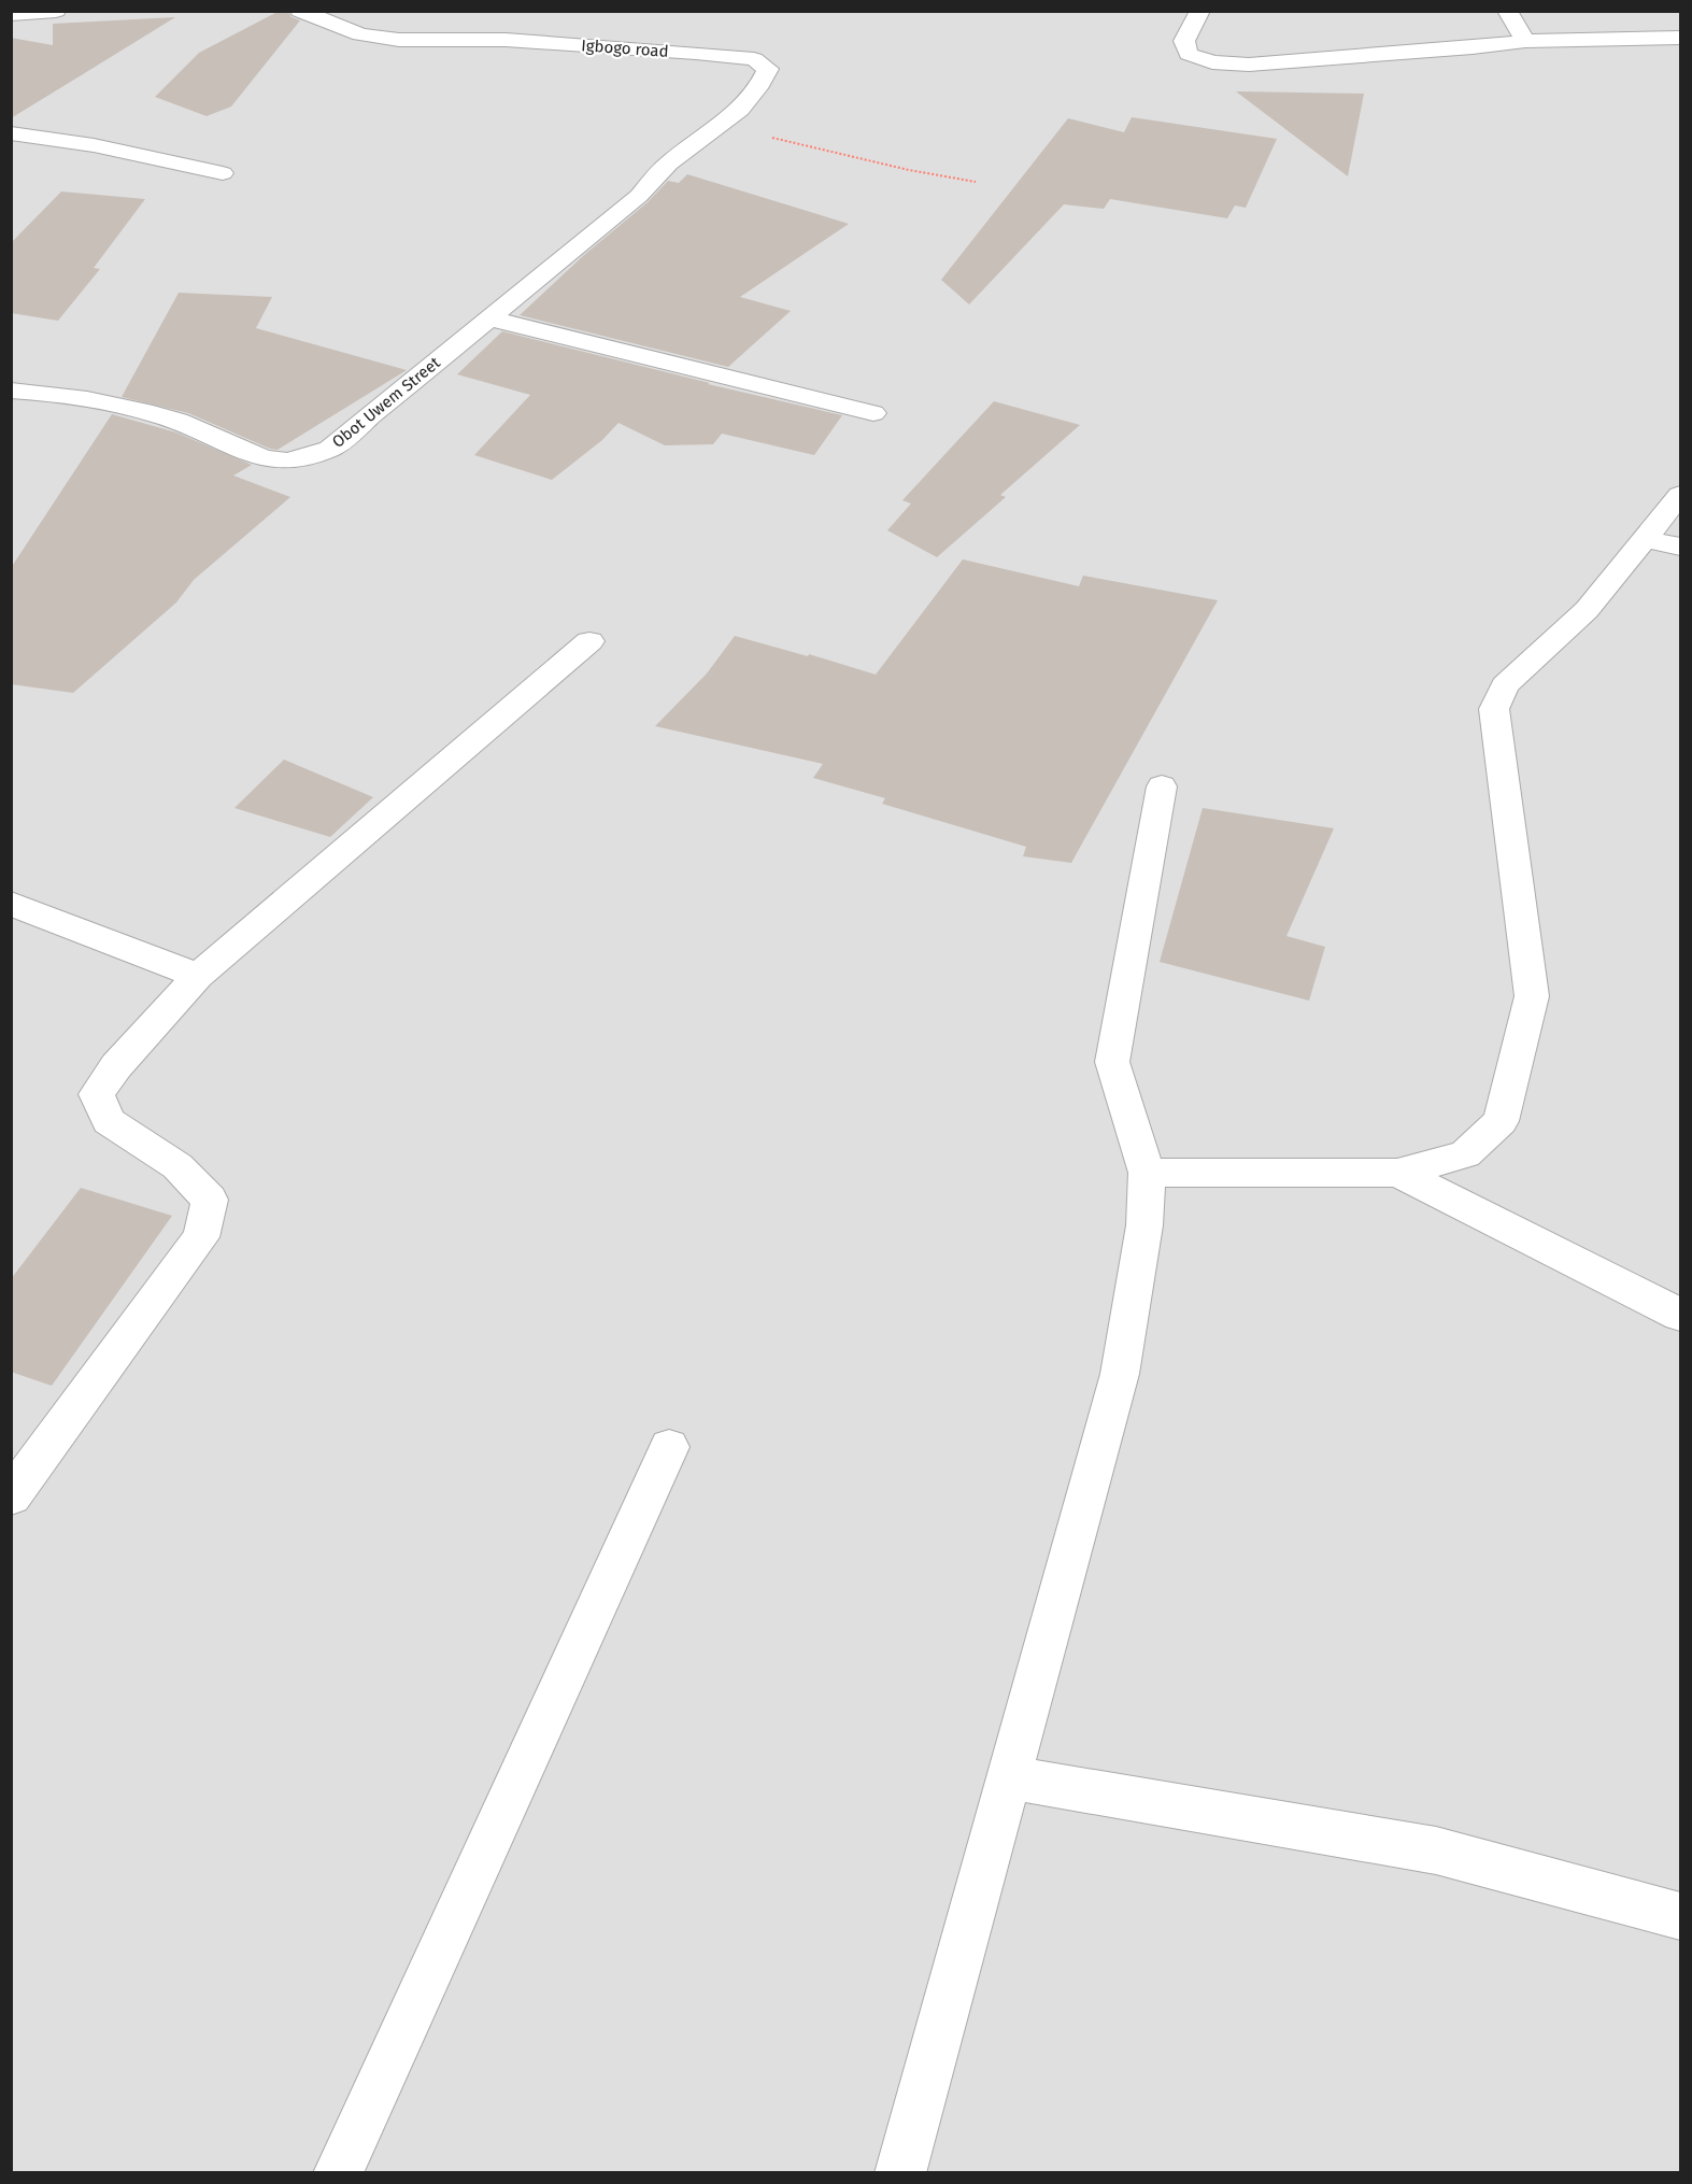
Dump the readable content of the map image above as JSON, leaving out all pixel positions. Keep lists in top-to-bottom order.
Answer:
{
  "streets": {
    "street": ["Igbogo road", "Obot Uwem Street"]
  },
  "crossings": [
    ["Igbogo road", "Obot Uwem Street"]
  ]
}
